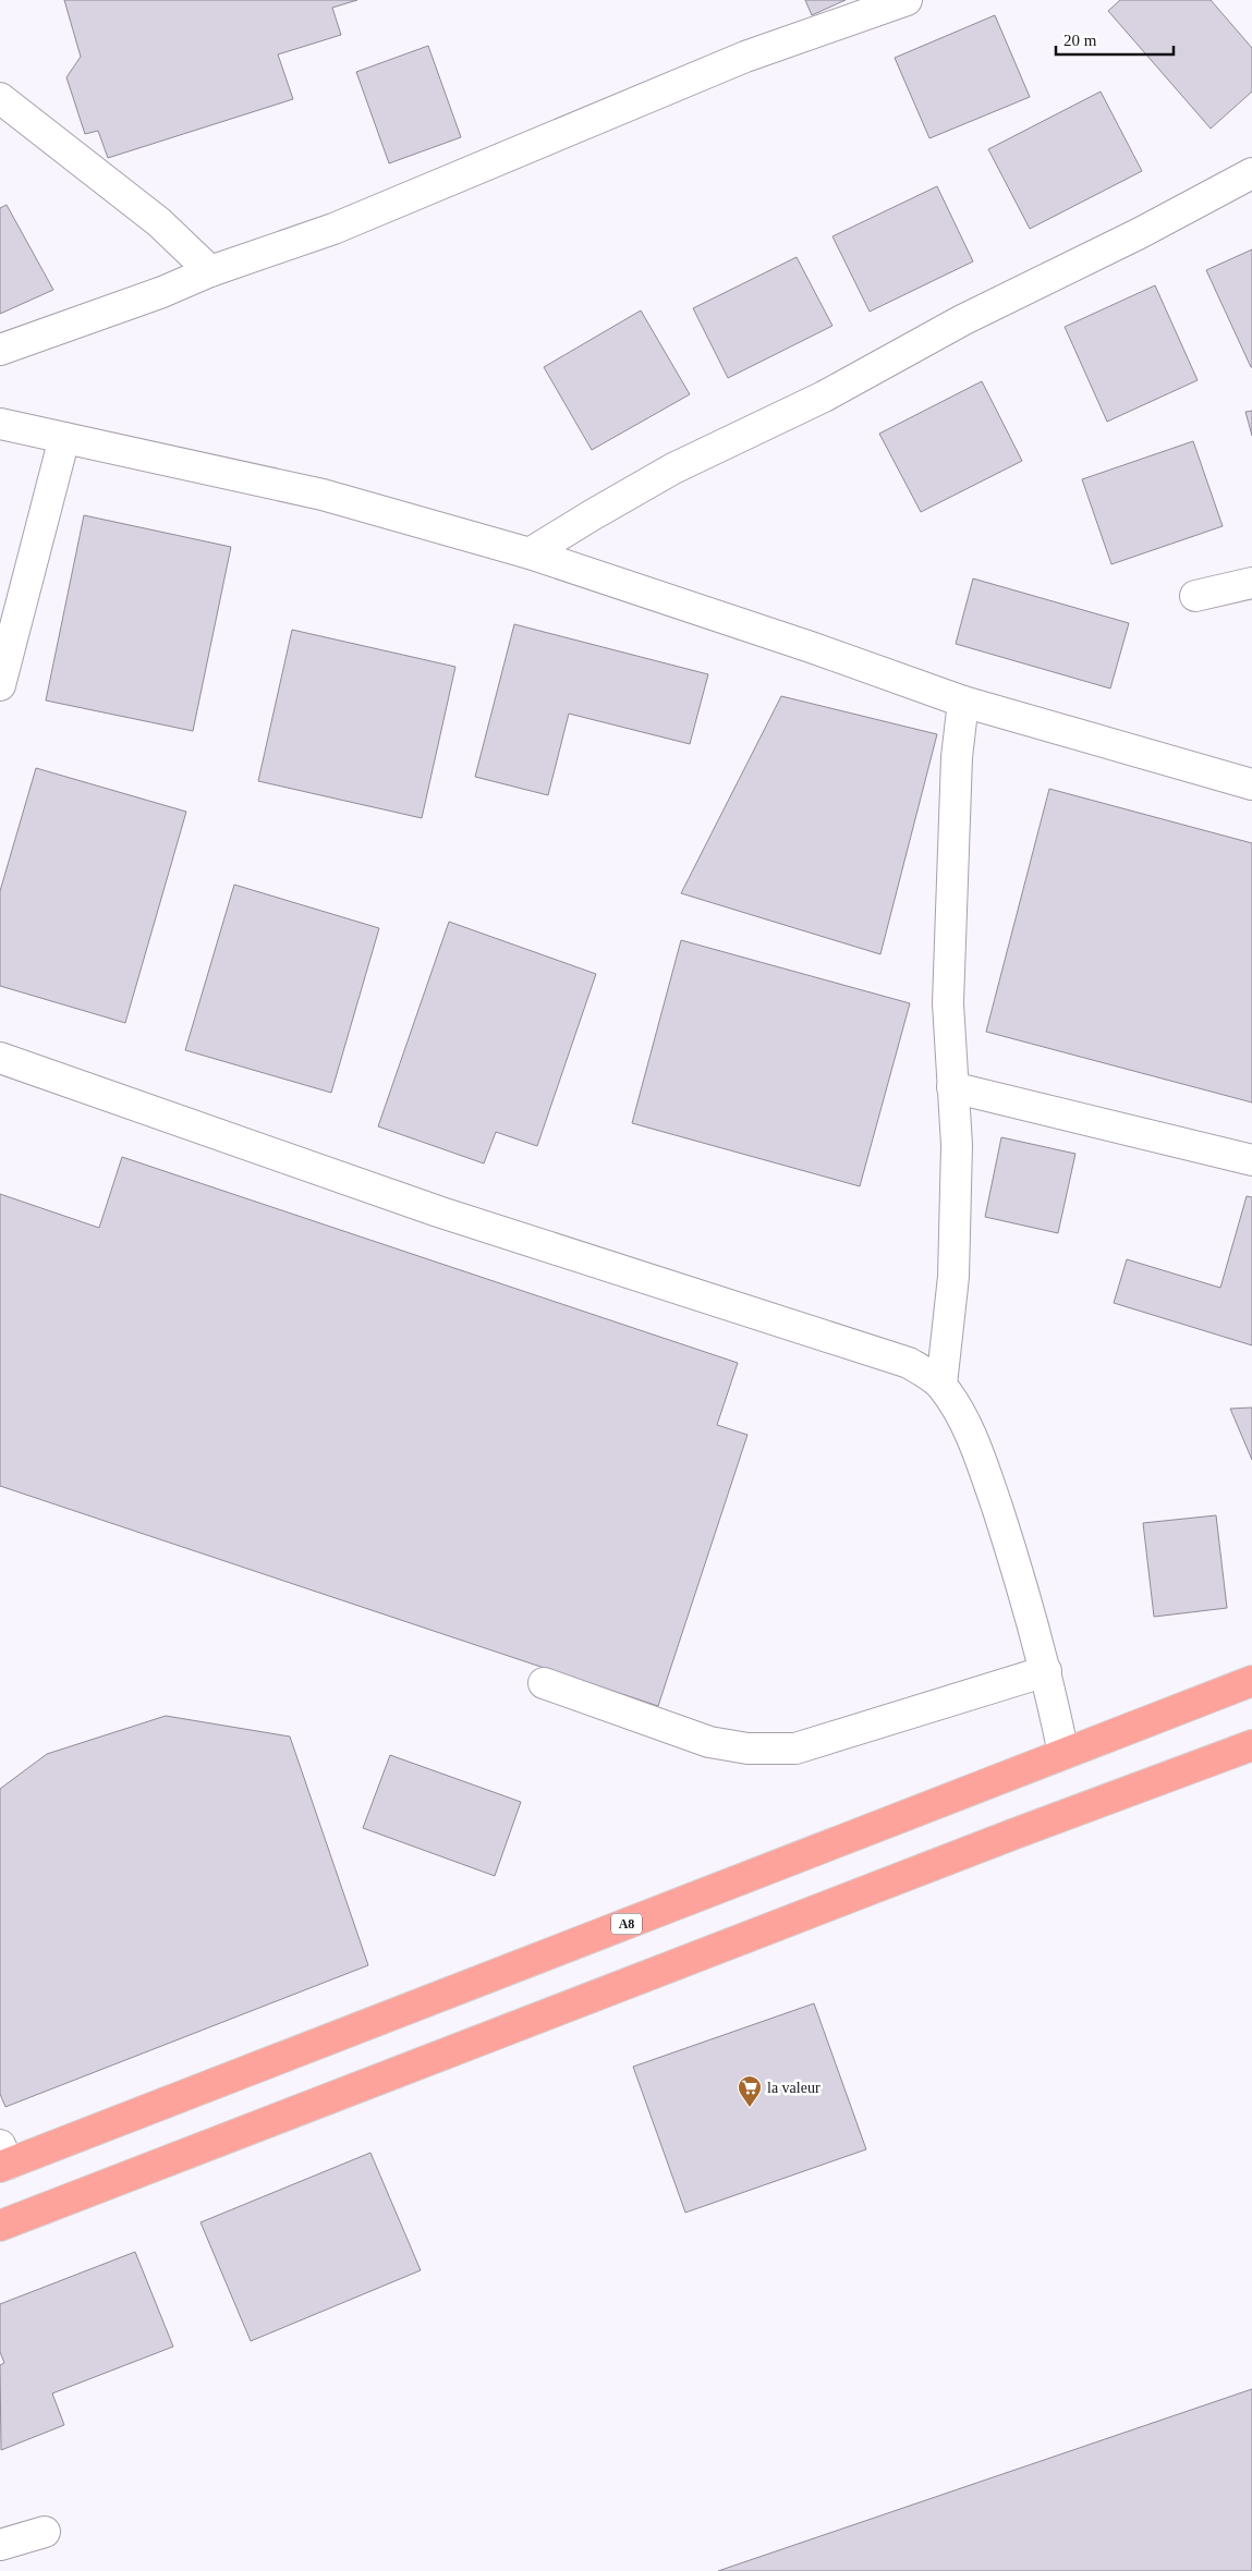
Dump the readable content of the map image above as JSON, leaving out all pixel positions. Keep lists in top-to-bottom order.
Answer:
{
  "streets": {
    "highway": ["A8"]
  },
  "places": {
    "supermarket": ["la valeur"]
  },
  "scale_bar": "20 m"
}
